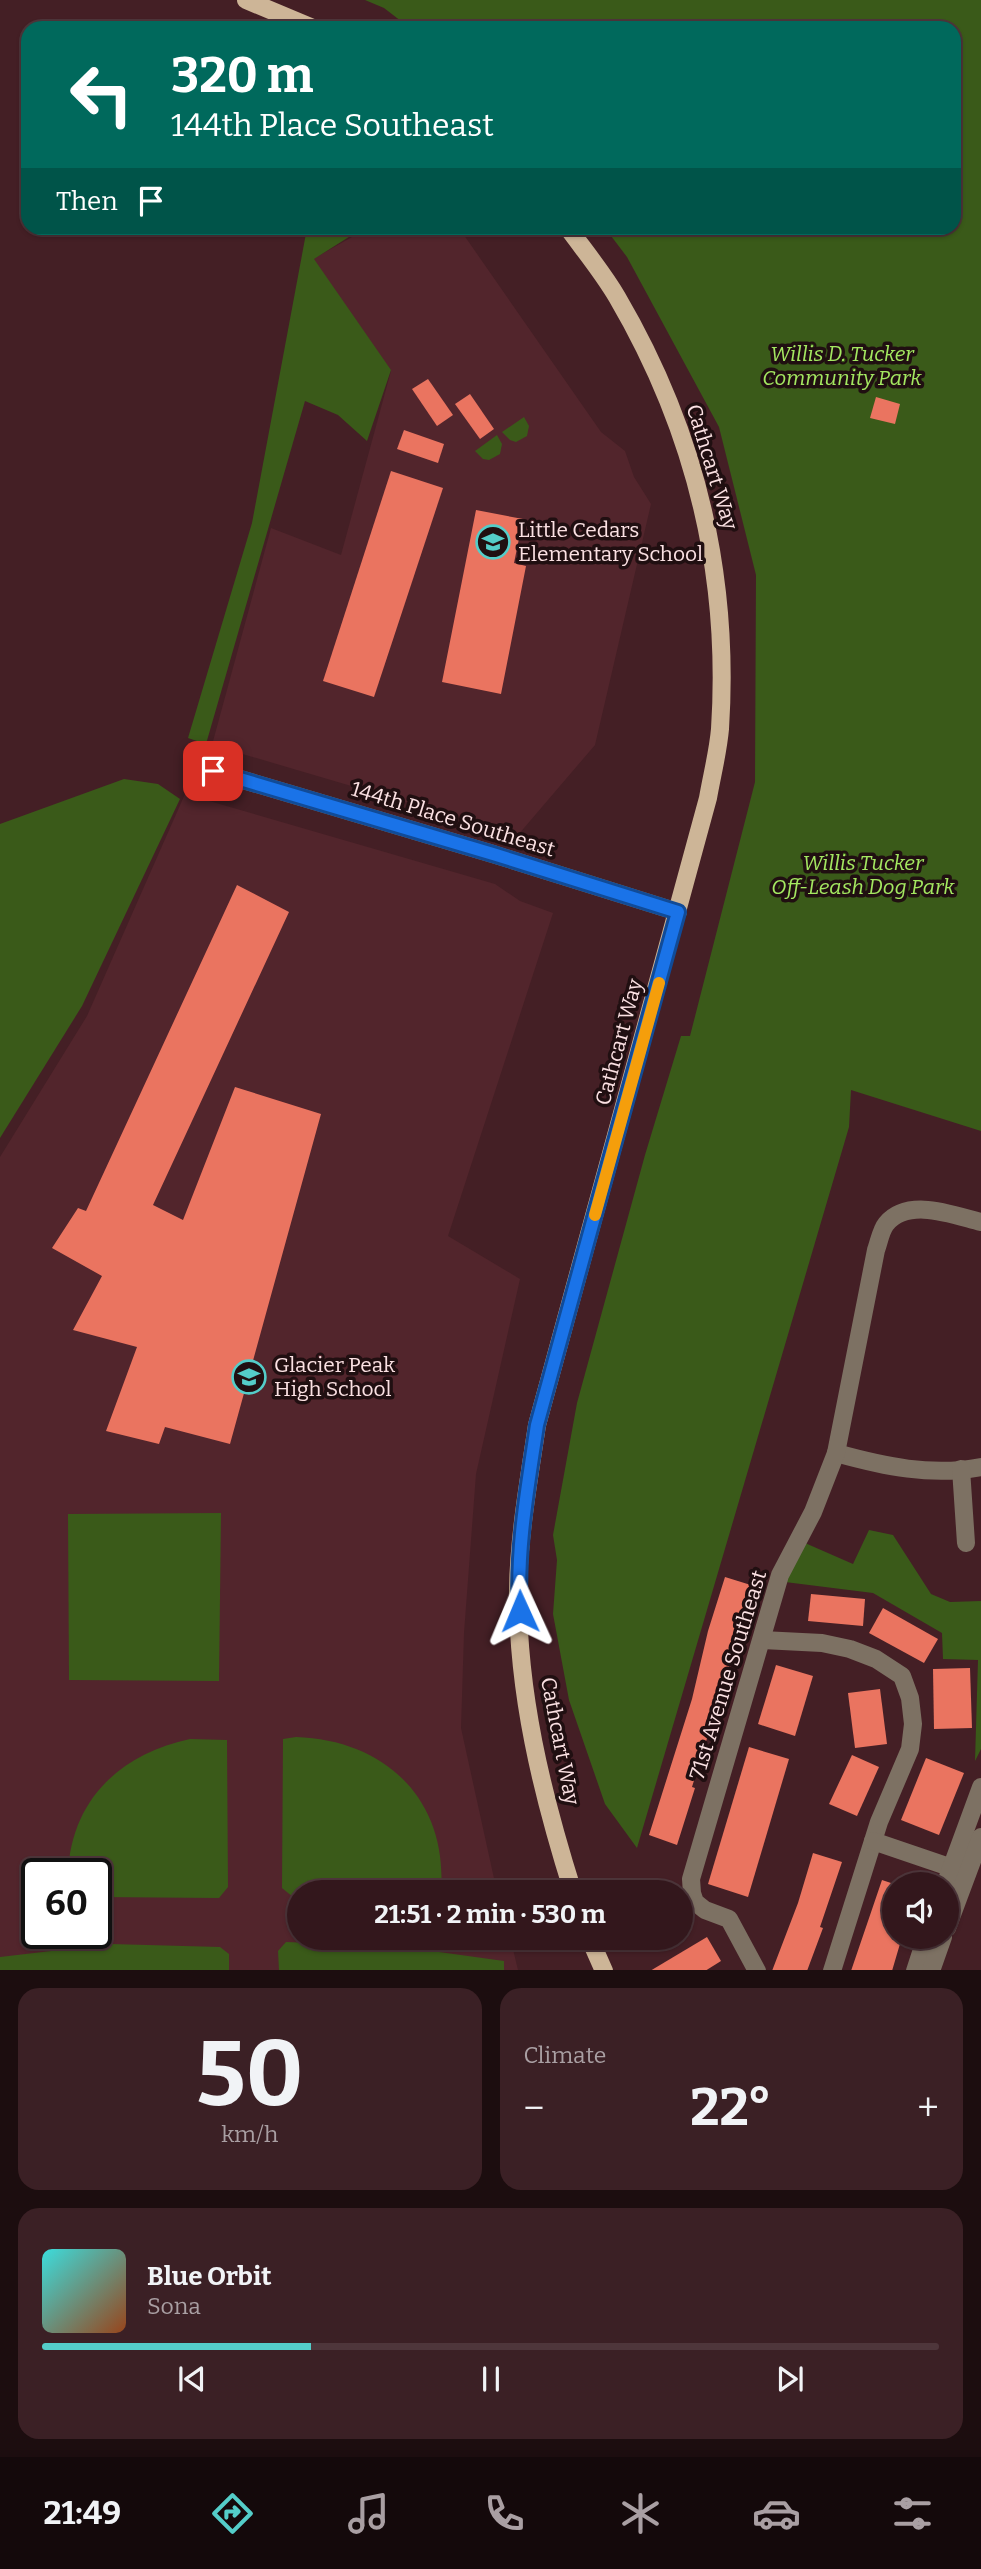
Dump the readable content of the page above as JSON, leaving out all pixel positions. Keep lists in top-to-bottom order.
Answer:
{
  "streets": {
    "main road": ["Cathcart Way"],
    "street": ["144th Place Southeast", "71st Avenue Southeast"]
  },
  "crossings": [
    ["Cathcart Way", "144th Place Southeast"]
  ],
  "parks": ["Willis D. Tucker Community Park", "Willis Tucker Off-Leash Dog Park"],
  "places": {
    "school or university": ["Little Cedars Elementary School", "Glacier Peak High School"]
  },
  "page": {
    "turn": ["320 m", "144th Place Southeast"],
    "then": "Then",
    "limit": "60",
    "trip": "21:51 · 2 min · 530 m",
    "tile": [
      ["50", "km/h"],
      "Climate"
    ],
    "heat": ["−", "22°", "+"],
    "song": ["Blue Orbit", "Sona"],
    "tabs": "21:49"
  }
}
